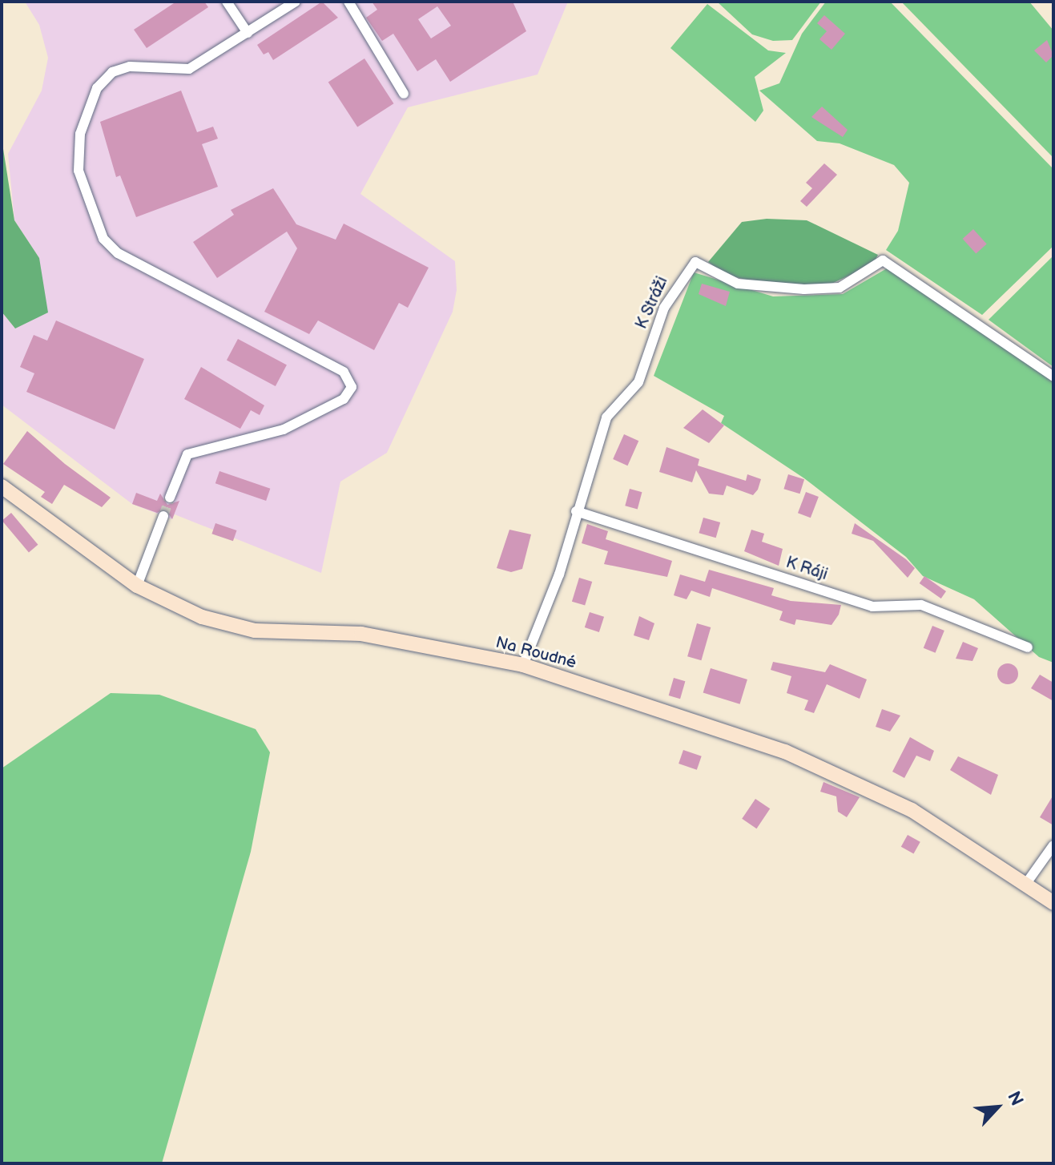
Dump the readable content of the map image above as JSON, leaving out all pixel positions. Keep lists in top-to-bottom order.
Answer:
{
  "streets": {
    "street": ["K Stráži", "K Ráji", "Na Roudné"]
  },
  "crossings": [
    ["K Stráži", "K Ráji"],
    ["K Stráži", "Na Roudné"]
  ],
  "north": "top right"
}
